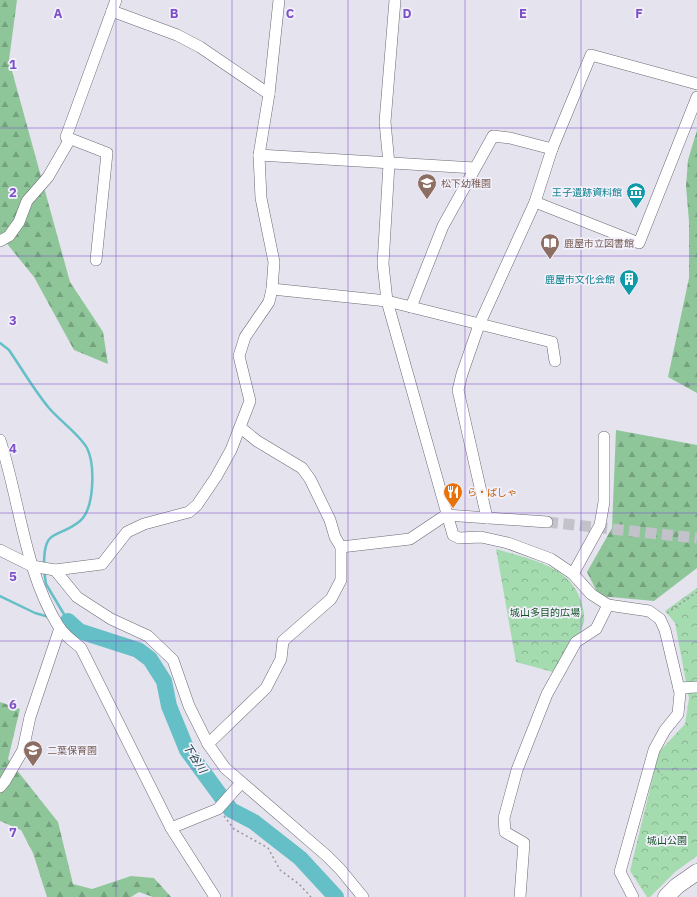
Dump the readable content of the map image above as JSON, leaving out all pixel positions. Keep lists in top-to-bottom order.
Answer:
{
  "water": ["下谷川"],
  "parks": ["城山多目的広場", "城山公園"],
  "places": {
    "school or university": ["松下幼稚園", "二葉保育園"],
    "museum": ["王子遺跡資料館"],
    "library": ["鹿屋市立図書館"],
    "building": ["鹿屋市文化会館"],
    "restaurant": ["ら・ぱしゃ"]
  },
  "grid": {
    "columns": [
      "A",
      "B",
      "C",
      "D",
      "E",
      "F"
    ],
    "rows": [
      "1",
      "2",
      "3",
      "4",
      "5",
      "6",
      "7"
    ]
  }
}
